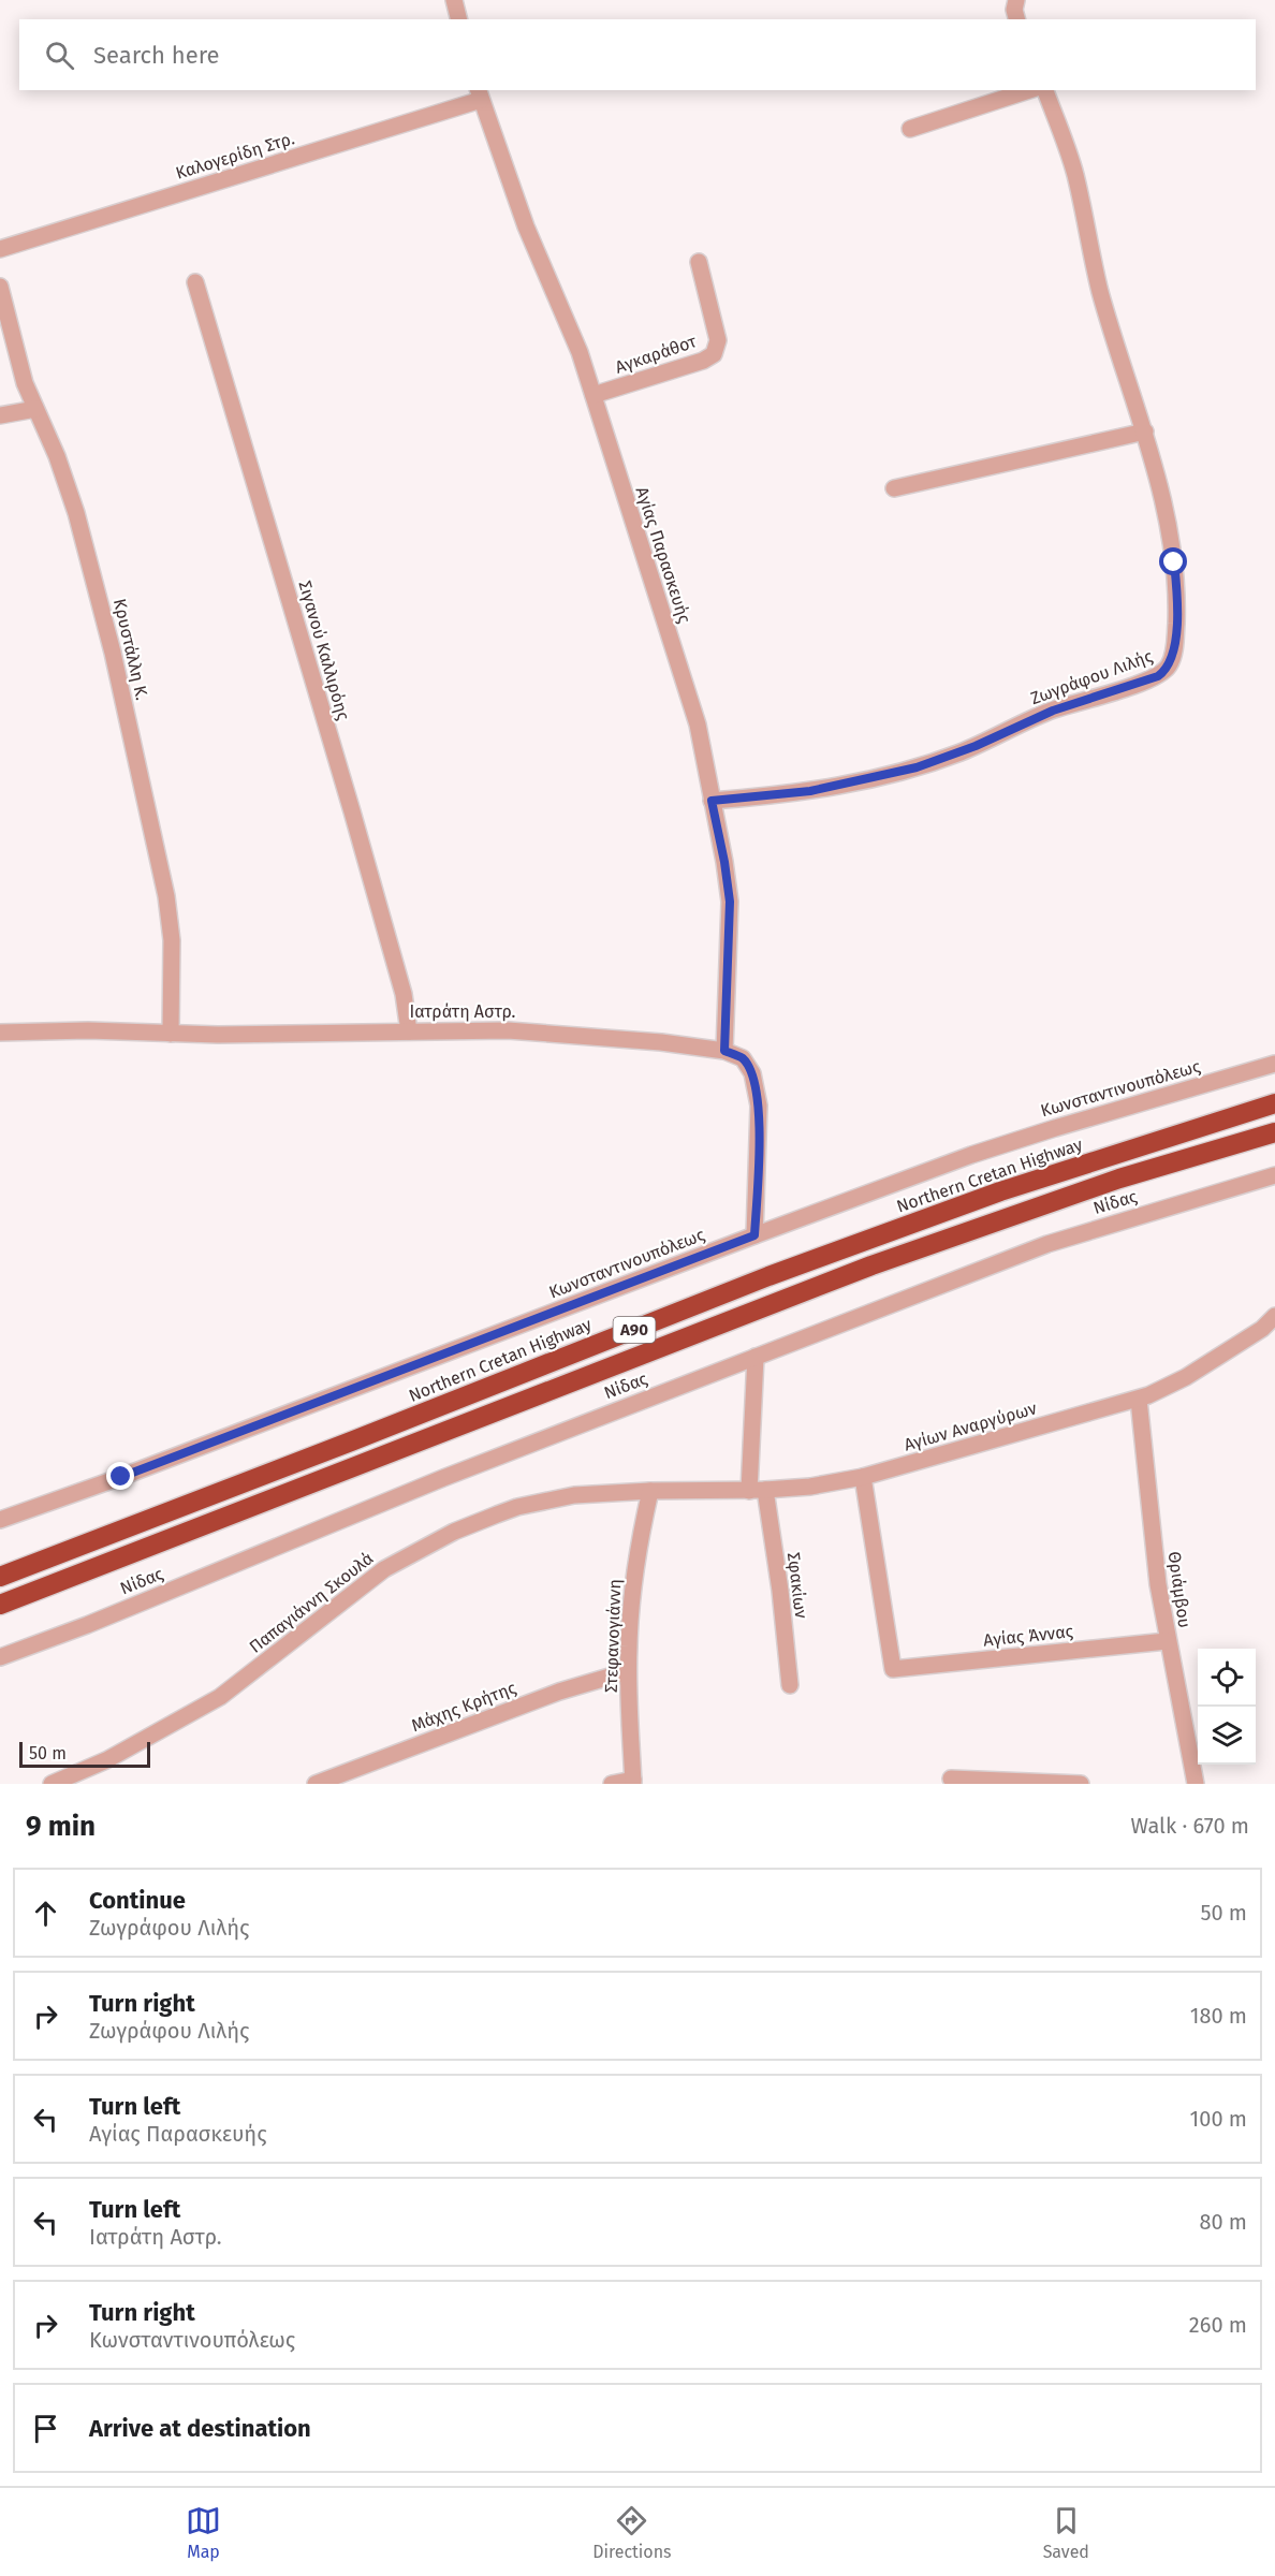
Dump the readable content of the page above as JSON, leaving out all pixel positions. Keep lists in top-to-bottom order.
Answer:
{
  "streets": {
    "highway": ["Northern Cretan Highway", "Α90"],
    "street": [
      "Καλογερίδη Στρ.",
      "Αγκαράθοτ",
      "Αγίας Παρασκευής",
      "Κρυστάλλη Κ.",
      "Σιγανού Καλλιρόης",
      "Ζωγράφου Λιλής",
      "Ιατράτη Αστρ.",
      "Κωνσταντινουπόλεως",
      "Νίδας",
      "Αγίων Αναργύρων",
      "Σφακίων",
      "Θριάμβου",
      "Παπαγιάννη Σκουλά",
      "Στεφανογιάννη",
      "Αγίας Άννας",
      "Μάχης Κρήτης"
    ]
  },
  "crossings": [
    ["Καλογερίδη Στρ.", "Αγίας Παρασκευής"],
    ["Αγκαράθοτ", "Αγίας Παρασκευής"],
    ["Αγίας Παρασκευής", "Ζωγράφου Λιλής"],
    ["Αγίας Παρασκευής", "Ιατράτη Αστρ."],
    ["Κρυστάλλη Κ.", "Ιατράτη Αστρ."],
    ["Σιγανού Καλλιρόης", "Ιατράτη Αστρ."],
    ["Ιατράτη Αστρ.", "Κωνσταντινουπόλεως"],
    ["Νίδας", "Σφακίων"],
    ["Αγίων Αναργύρων", "Σφακίων"],
    ["Αγίων Αναργύρων", "Θριάμβου"],
    ["Αγίων Αναργύρων", "Παπαγιάννη Σκουλά"],
    ["Αγίων Αναργύρων", "Στεφανογιάννη"],
    ["Αγίων Αναργύρων", "Αγίας Άννας"],
    ["Θριάμβου", "Αγίας Άννας"],
    ["Παπαγιάννη Σκουλά", "Στεφανογιάννη"],
    ["Στεφανογιάννη", "Μάχης Κρήτης"]
  ],
  "scale_bar": "50 m",
  "page": {
    "search": "Search here",
    "scale": "50 m",
    "heading": ["9 min", "Walk · 670 m"],
    "list": [
      ["Continue", "Ζωγράφου Λιλής", "50 m"],
      ["Turn right", "Ζωγράφου Λιλής", "180 m"],
      ["Turn left", "Αγίας Παρασκευής", "100 m"],
      ["Turn left", "Ιατράτη Αστρ.", "80 m"],
      ["Turn right", "Κωνσταντινουπόλεως", "260 m"],
      "Arrive at destination"
    ],
    "nav": ["Map", "Directions", "Saved"]
  }
}
